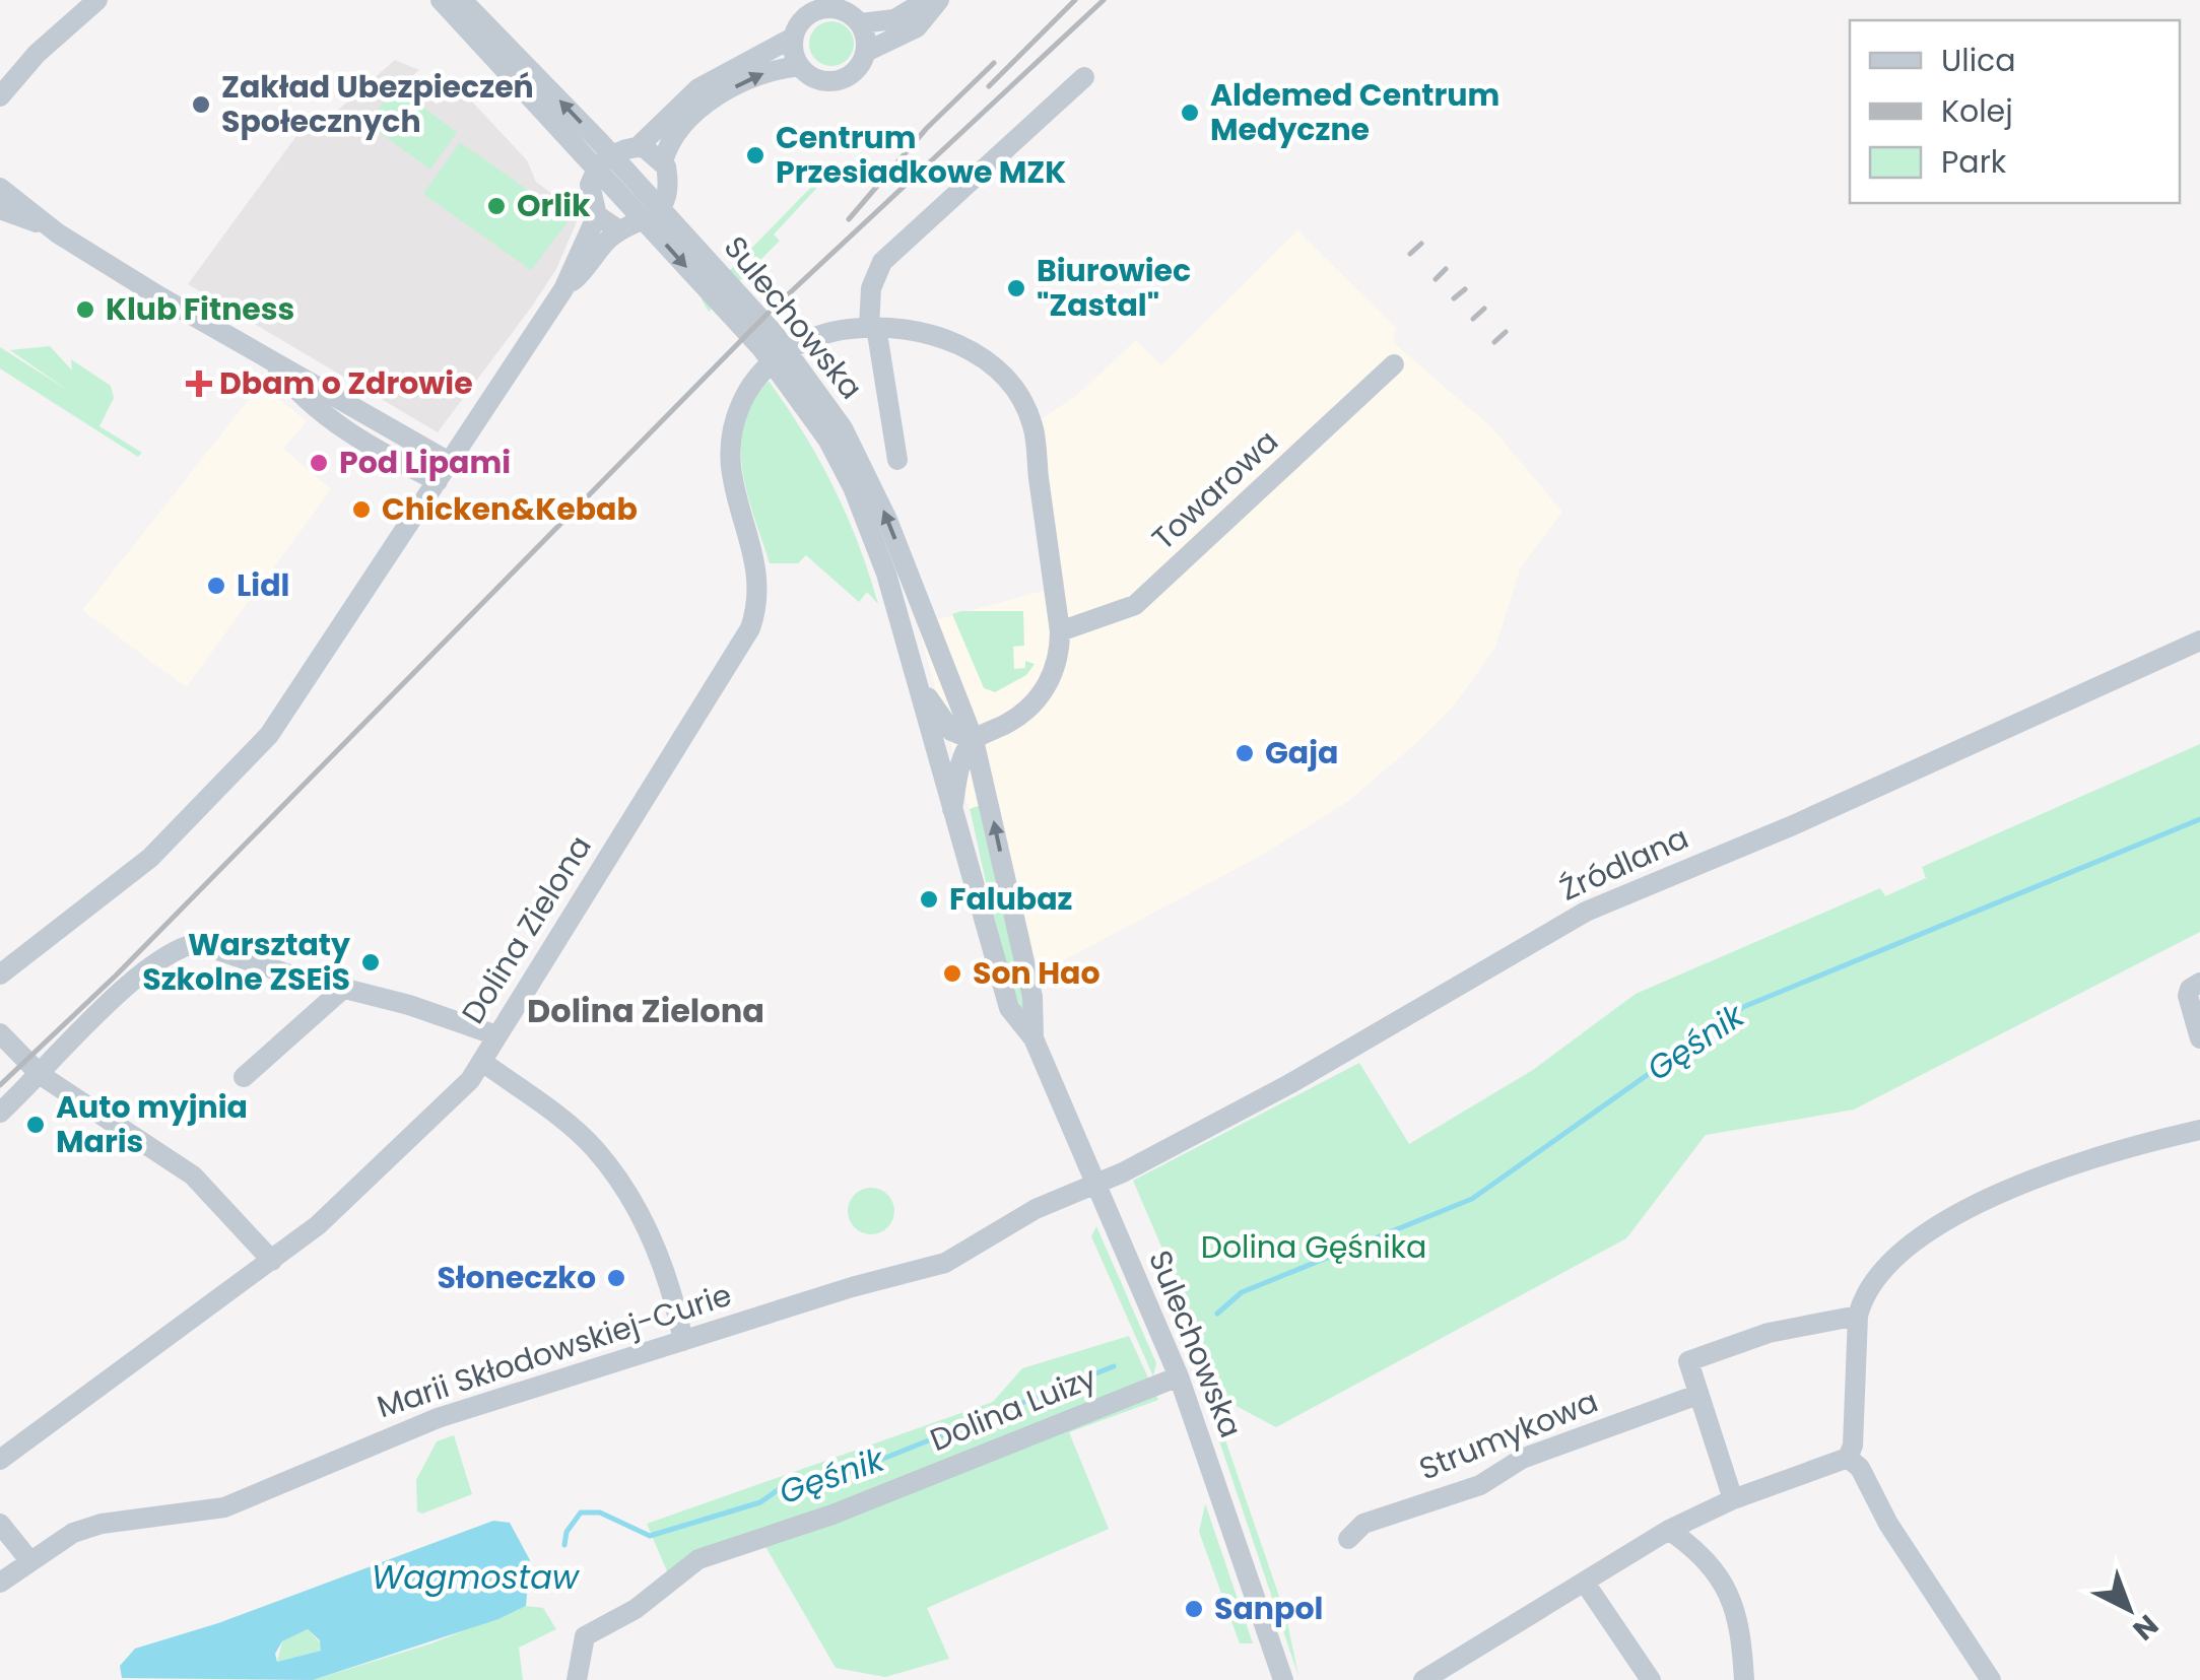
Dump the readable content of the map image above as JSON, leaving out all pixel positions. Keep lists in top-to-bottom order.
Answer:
{
  "streets": {
    "street": [
      "Sulechowska",
      "Towarowa",
      "Źródlana",
      "Dolina Zielona",
      "Marii Skłodowskiej-Curie",
      "Dolina Luizy",
      "Strumykowa"
    ]
  },
  "crossings": [
    ["Sulechowska", "Towarowa"],
    ["Sulechowska", "Źródlana"],
    ["Sulechowska", "Dolina Zielona"],
    ["Sulechowska", "Marii Skłodowskiej-Curie"],
    ["Sulechowska", "Dolina Luizy"],
    ["Źródlana", "Marii Skłodowskiej-Curie"]
  ],
  "districts": ["Dolina Zielona"],
  "water": ["Gęśnik", "Wagmostaw"],
  "parks": ["Dolina Gęśnika"],
  "places": {
    "other": [
      "Zakład Ubezpieczeń Społecznych",
      "Aldemed Centrum Medyczne",
      "Centrum Przesiadkowe MZK",
      "Orlik",
      "Biurowiec \"Zastal\"",
      "Klub Fitness",
      "Pod Lipami",
      "Chicken&Kebab",
      "Lidl",
      "Gaja",
      "Falubaz",
      "Warsztaty Szkolne ZSEiS",
      "Son Hao",
      "Auto myjnia Maris",
      "Słoneczko",
      "Sanpol"
    ],
    "health": ["Dbam o Zdrowie"]
  },
  "legend": ["Ulica", "Kolej", "Park"],
  "north": "bottom right"
}
